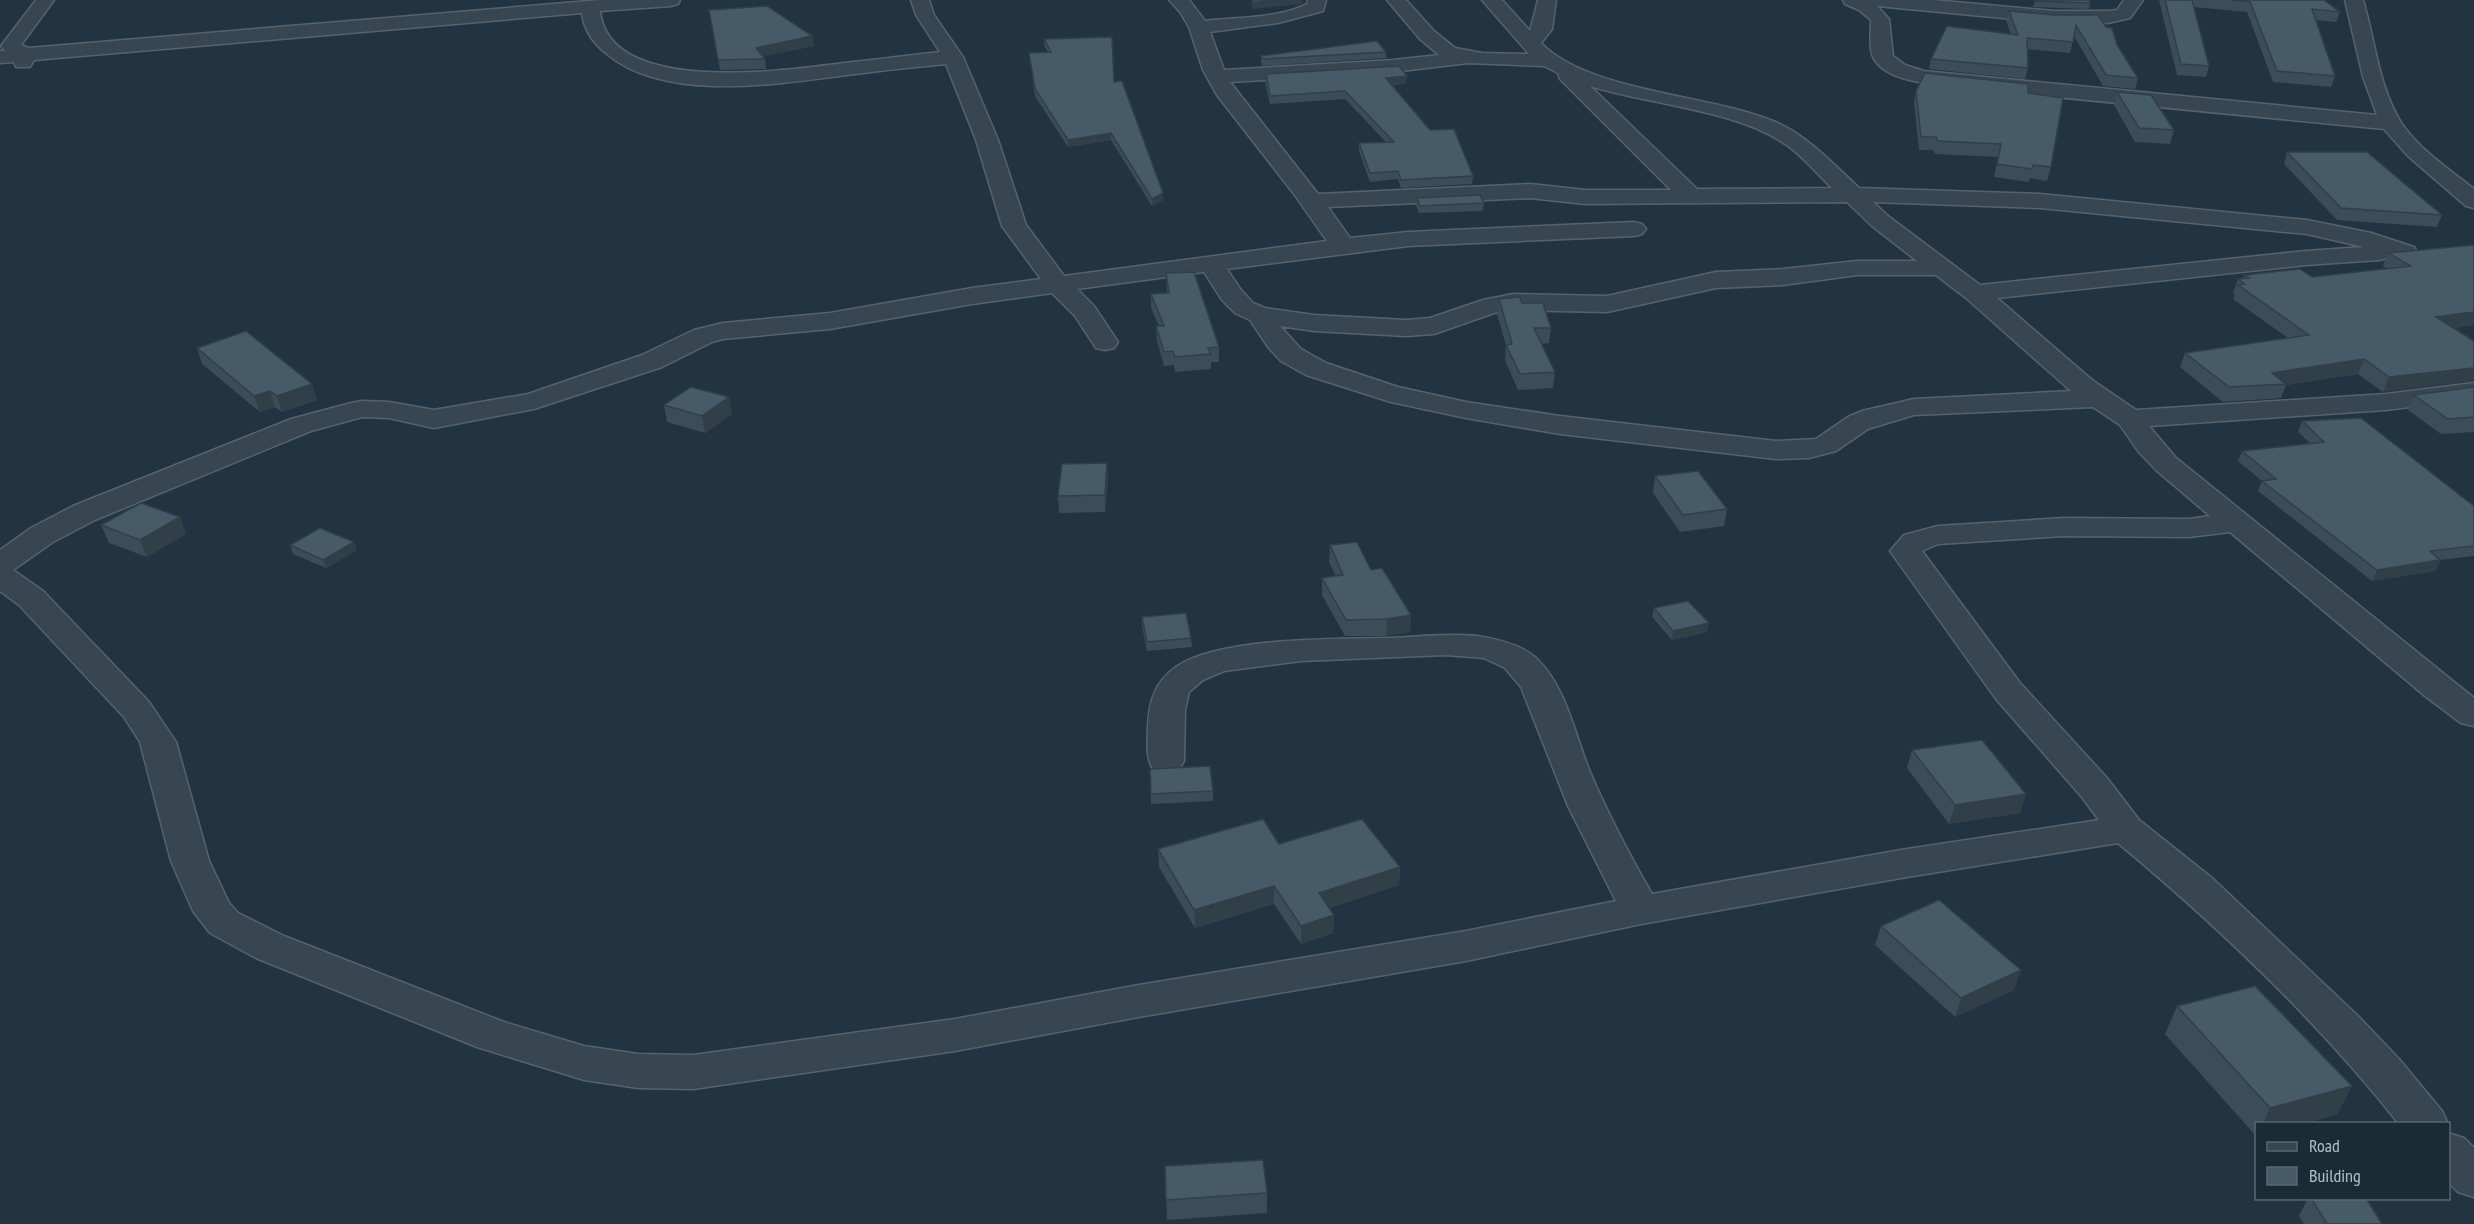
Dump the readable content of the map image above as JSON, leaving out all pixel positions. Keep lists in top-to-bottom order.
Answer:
{
  "legend": ["Road", "Building"]
}
